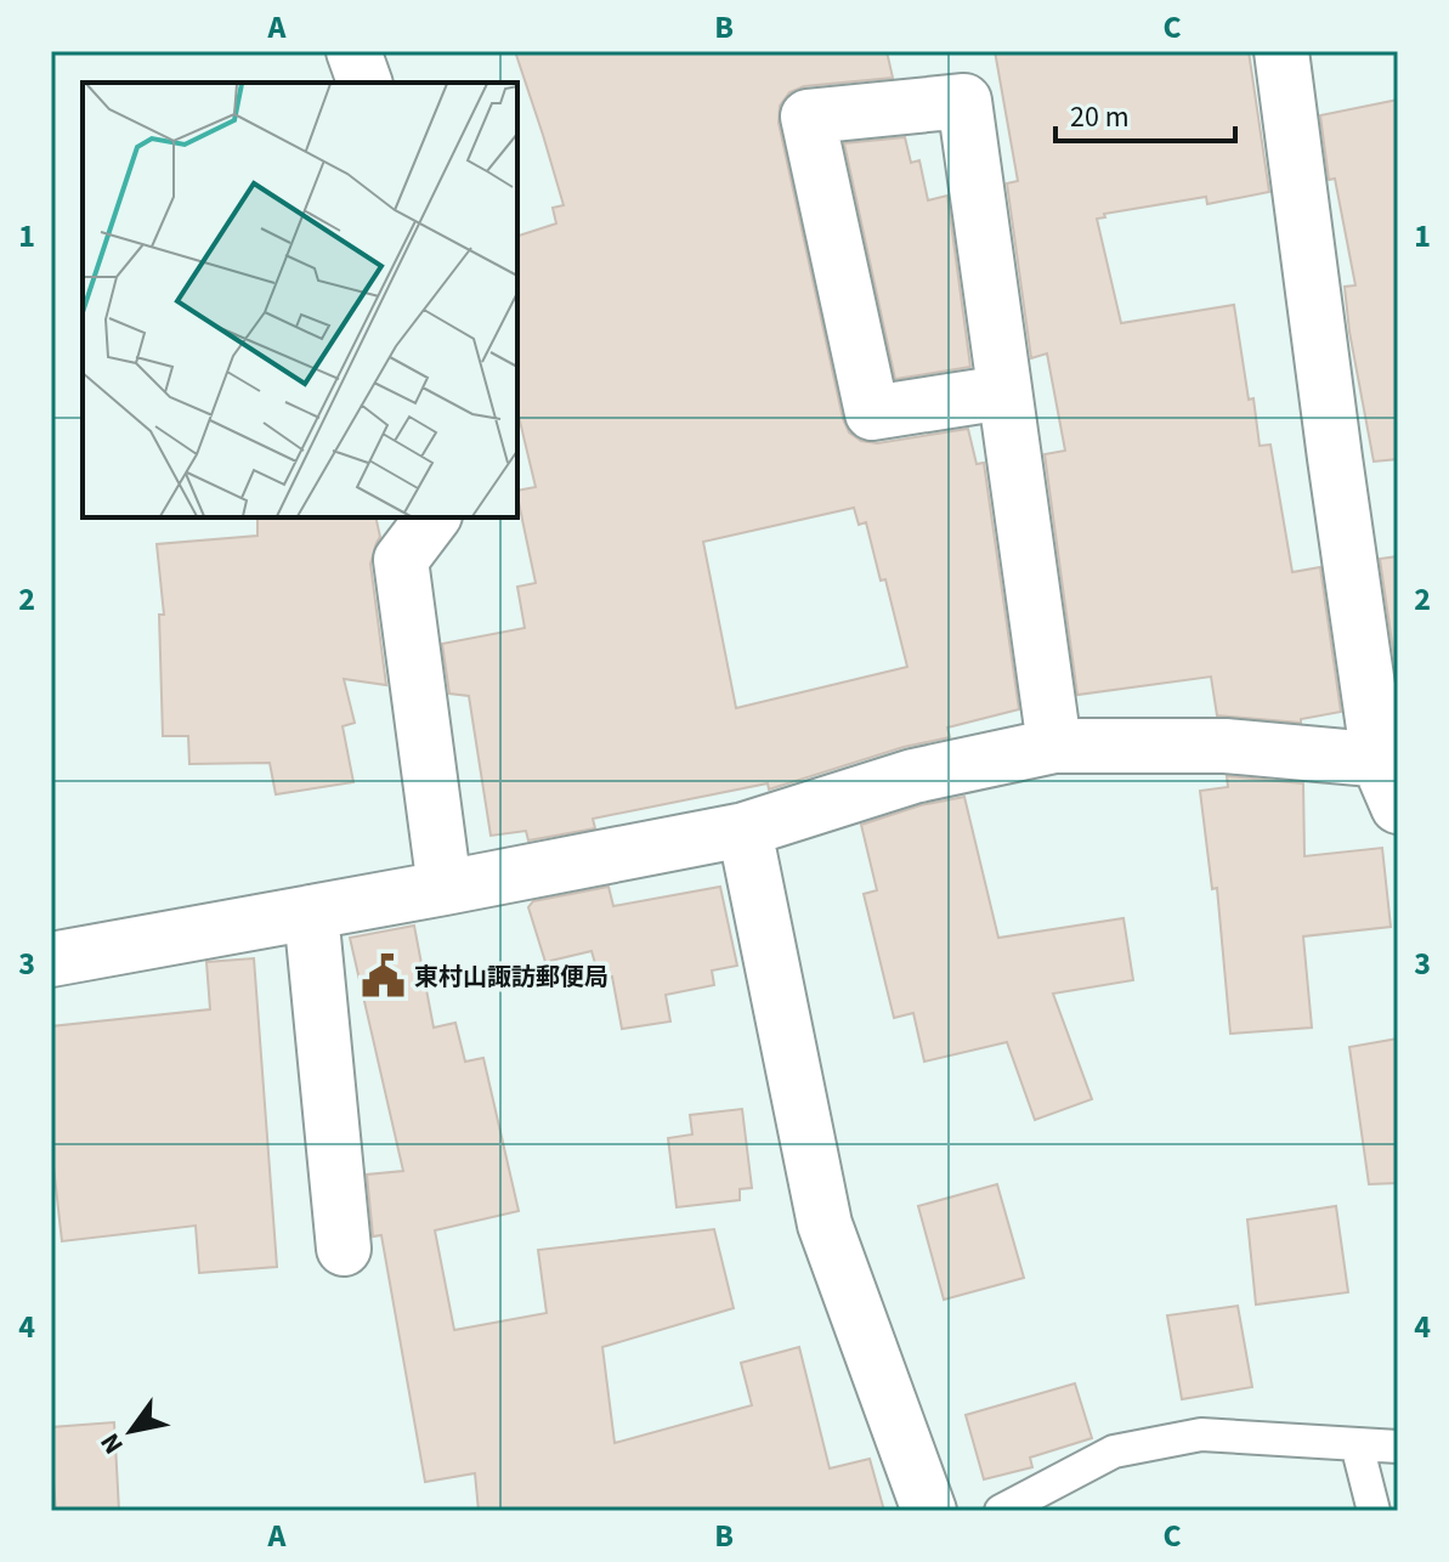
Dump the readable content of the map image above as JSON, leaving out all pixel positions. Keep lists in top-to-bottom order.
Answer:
{
  "places": {
    "public building": ["東村山諏訪郵便局"]
  },
  "scale_bar": "20 m",
  "north": "bottom left",
  "grid": {
    "columns": ["A", "B", "C"],
    "rows": [
      "1",
      "2",
      "3",
      "4"
    ]
  }
}
